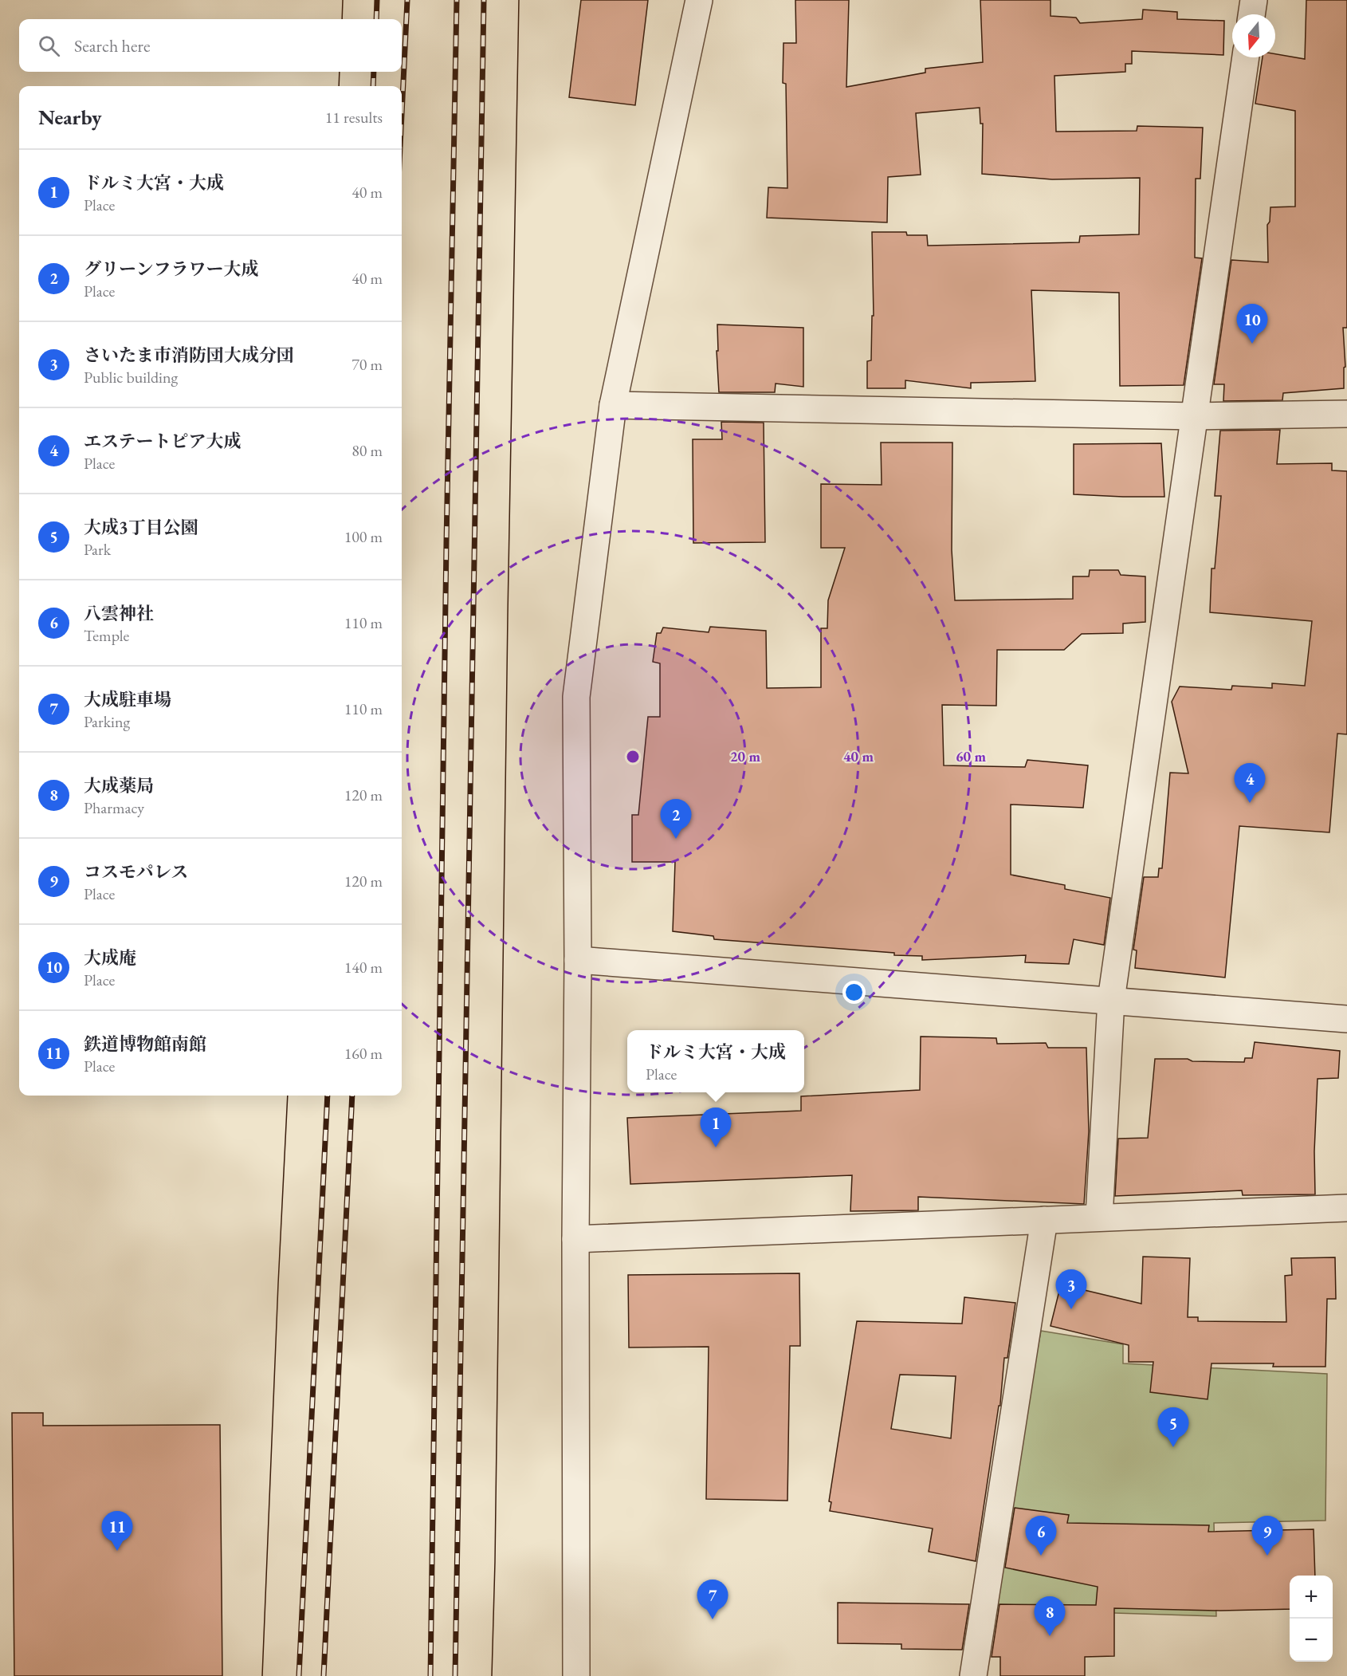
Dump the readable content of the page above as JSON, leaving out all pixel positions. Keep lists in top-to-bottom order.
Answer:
{
  "north": "bottom",
  "page": {
    "search": "Search here",
    "heading": ["Nearby", "11 results"],
    "list": [
      {
        "mark": "1",
        "name": "ドルミ大宮・大成",
        "note": "Place",
        "value": "40 m"
      },
      {
        "mark": "2",
        "name": "グリーンフラワー大成",
        "note": "Place",
        "value": "40 m"
      },
      {
        "mark": "3",
        "name": "さいたま市消防団大成分団",
        "note": "Public building",
        "value": "70 m"
      },
      {
        "mark": "4",
        "name": "エステートピア大成",
        "note": "Place",
        "value": "80 m"
      },
      {
        "mark": "5",
        "name": "大成3丁目公園",
        "note": "Park",
        "value": "100 m"
      },
      {
        "mark": "6",
        "name": "八雲神社",
        "note": "Temple",
        "value": "110 m"
      },
      {
        "mark": "7",
        "name": "大成駐車場",
        "note": "Parking",
        "value": "110 m"
      },
      {
        "mark": "8",
        "name": "大成薬局",
        "note": "Pharmacy",
        "value": "120 m"
      },
      {
        "mark": "9",
        "name": "コスモパレス",
        "note": "Place",
        "value": "120 m"
      },
      {
        "mark": "10",
        "name": "大成庵",
        "note": "Place",
        "value": "140 m"
      },
      {
        "mark": "11",
        "name": "鉄道博物館南館",
        "note": "Place",
        "value": "160 m"
      }
    ],
    "pins": [
      "10",
      "4",
      "2",
      "1",
      "3",
      "5",
      "11",
      "6",
      "9",
      "7",
      "8"
    ],
    "popup": ["ドルミ大宮・大成", "Place"],
    "map_buttons": ["+", "−"]
  },
  "rings": ["20 m", "40 m", "60 m"]
}
